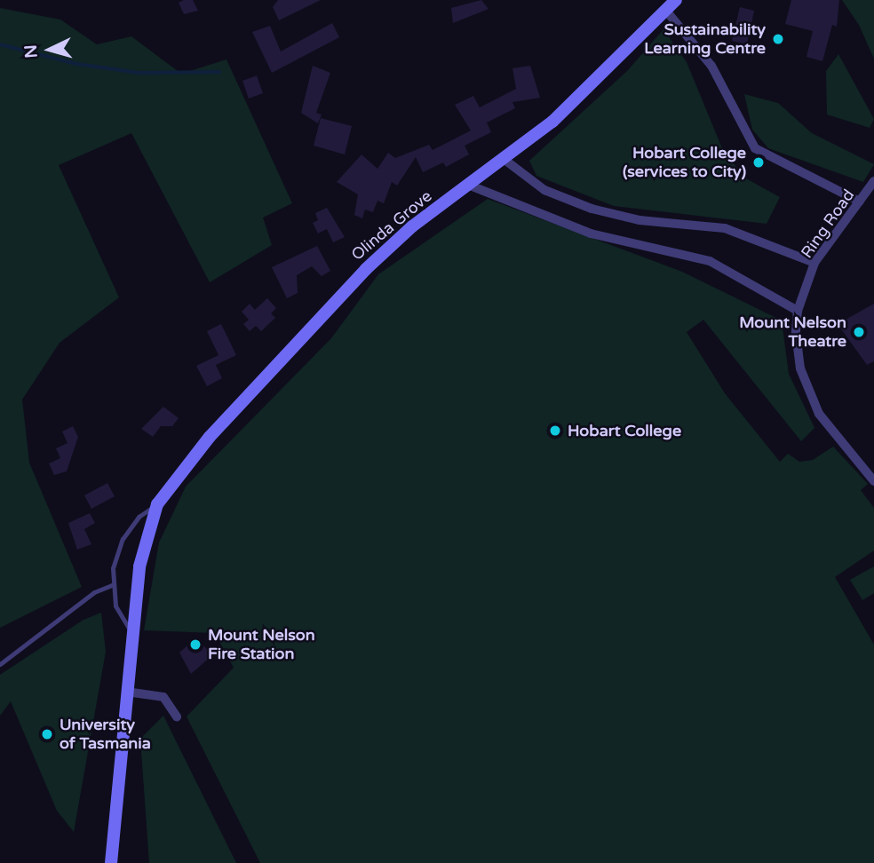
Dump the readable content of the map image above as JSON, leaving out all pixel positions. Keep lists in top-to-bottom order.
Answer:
{
  "streets": {
    "main road": ["Olinda Grove"],
    "street": ["Ring Road"]
  },
  "places": [
    "Sustainability Learning Centre",
    "Hobart College (services to City)",
    "Mount Nelson Theatre",
    "Hobart College",
    "Mount Nelson Fire Station",
    "University of Tasmania"
  ],
  "north": "left"
}
